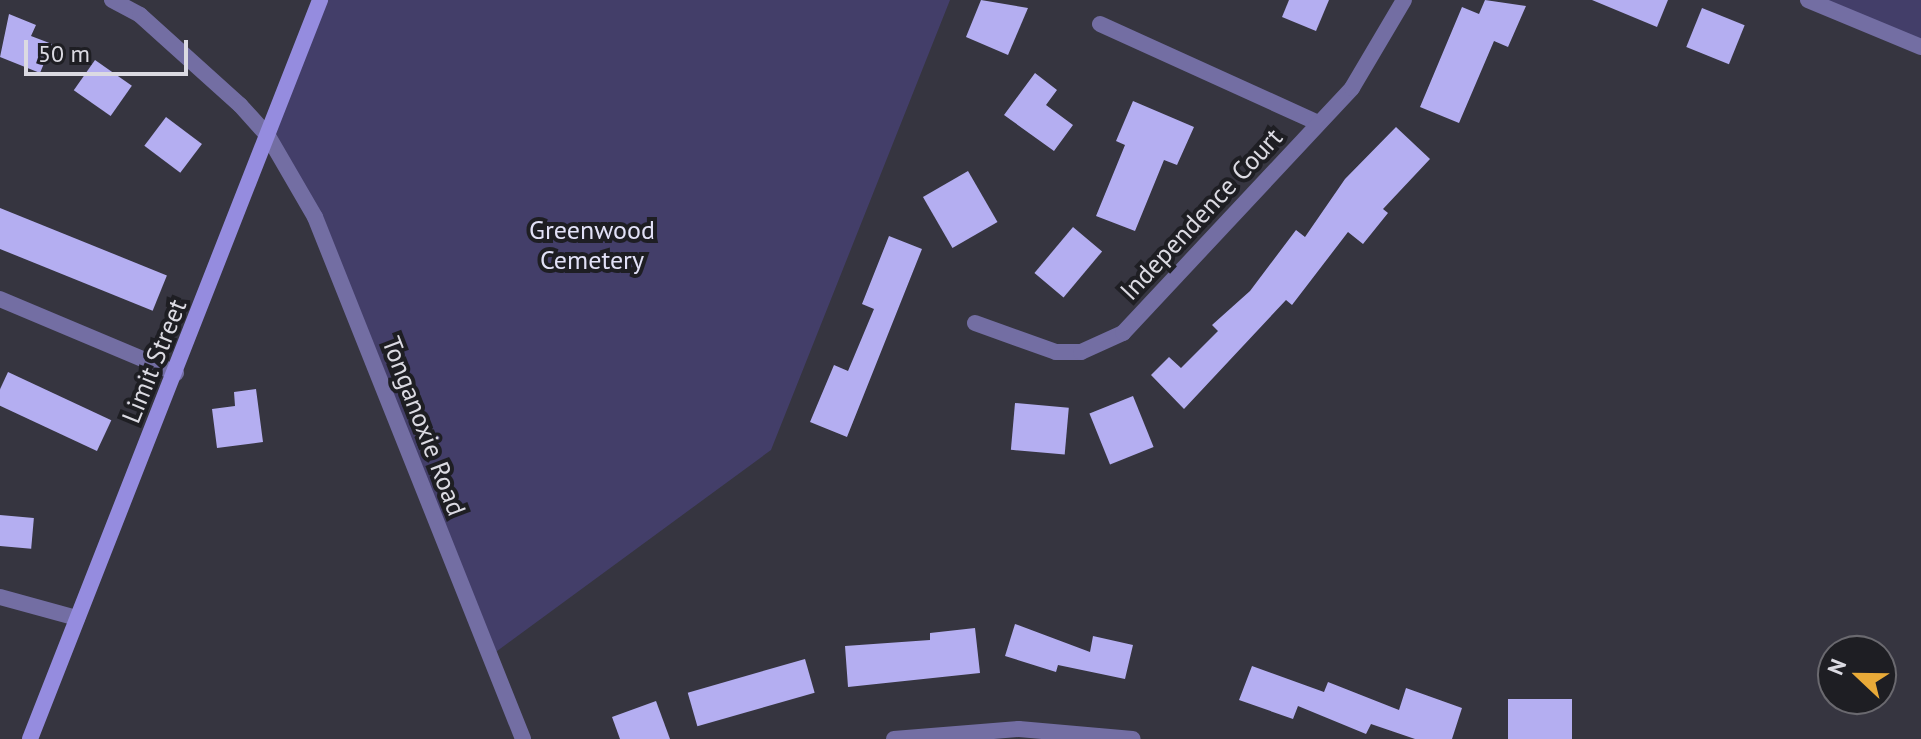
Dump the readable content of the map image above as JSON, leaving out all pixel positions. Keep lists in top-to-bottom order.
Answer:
{
  "streets": {
    "street": ["Independence Court", "Limit Street", "Tonganoxie Road"]
  },
  "crossings": [
    ["Limit Street", "Tonganoxie Road"]
  ],
  "parks": ["Greenwood Cemetery"],
  "scale_bar": "50 m",
  "north": "left"
}
